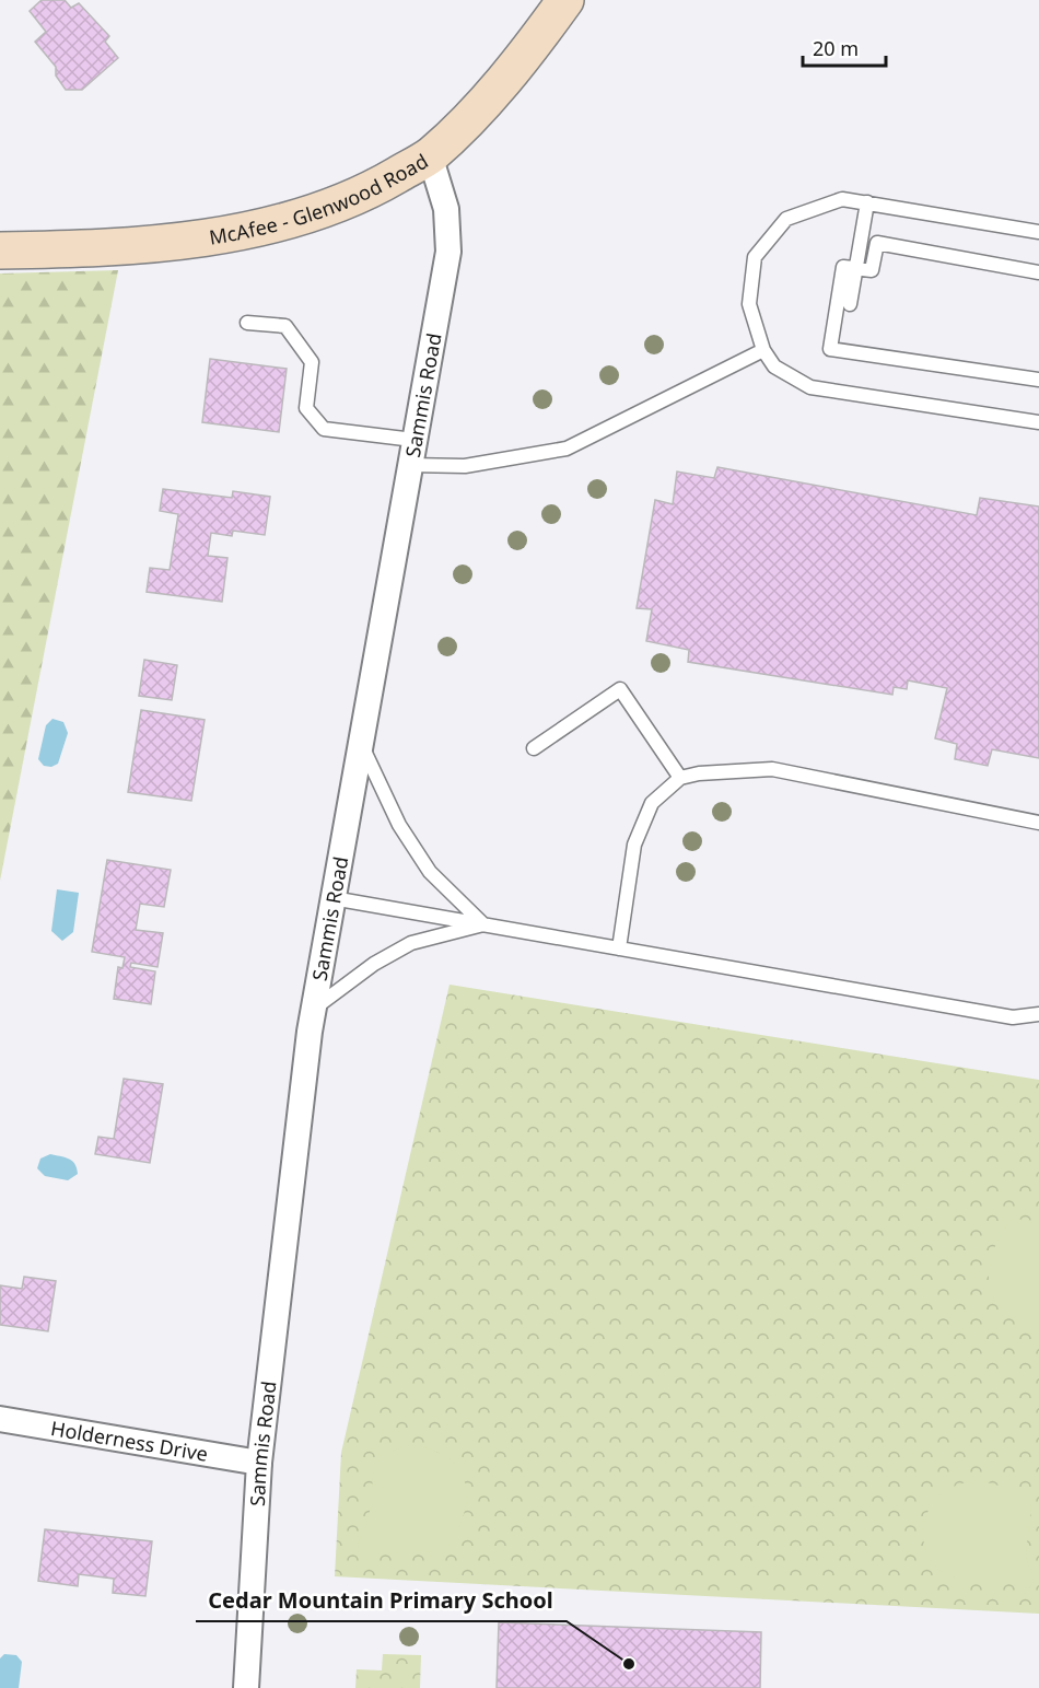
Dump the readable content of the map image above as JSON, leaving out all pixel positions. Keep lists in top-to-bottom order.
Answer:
{
  "streets": {
    "street": ["McAfee - Glenwood Road", "Sammis Road", "Holderness Drive"]
  },
  "crossings": [
    ["McAfee - Glenwood Road", "Sammis Road"],
    ["Sammis Road", "Holderness Drive"]
  ],
  "places": ["Cedar Mountain Primary School"],
  "scale_bar": "20 m"
}
